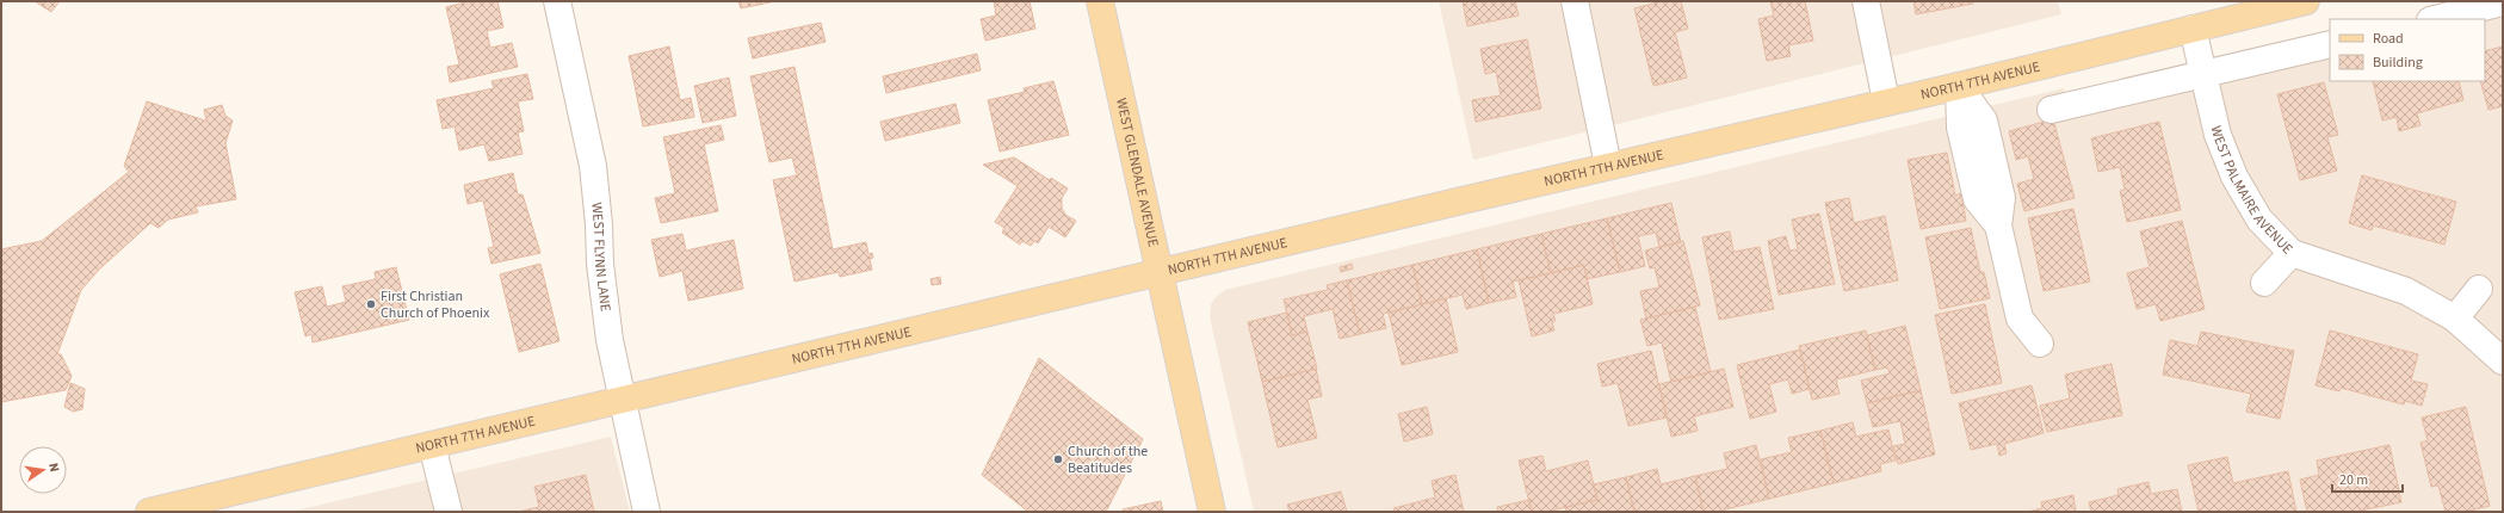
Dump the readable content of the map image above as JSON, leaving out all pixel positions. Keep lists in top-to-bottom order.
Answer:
{
  "streets": {
    "main road": ["NORTH 7TH AVENUE", "WEST GLENDALE AVENUE"],
    "street": ["WEST PALMAIRE AVENUE", "WEST FLYNN LANE"]
  },
  "crossings": [
    ["NORTH 7TH AVENUE", "WEST GLENDALE AVENUE"],
    ["NORTH 7TH AVENUE", "WEST PALMAIRE AVENUE"],
    ["NORTH 7TH AVENUE", "WEST FLYNN LANE"]
  ],
  "places": ["First Christian Church of Phoenix", "Church of the Beatitudes"],
  "legend": ["Road", "Building"],
  "scale_bar": "20 m",
  "north": "right"
}
